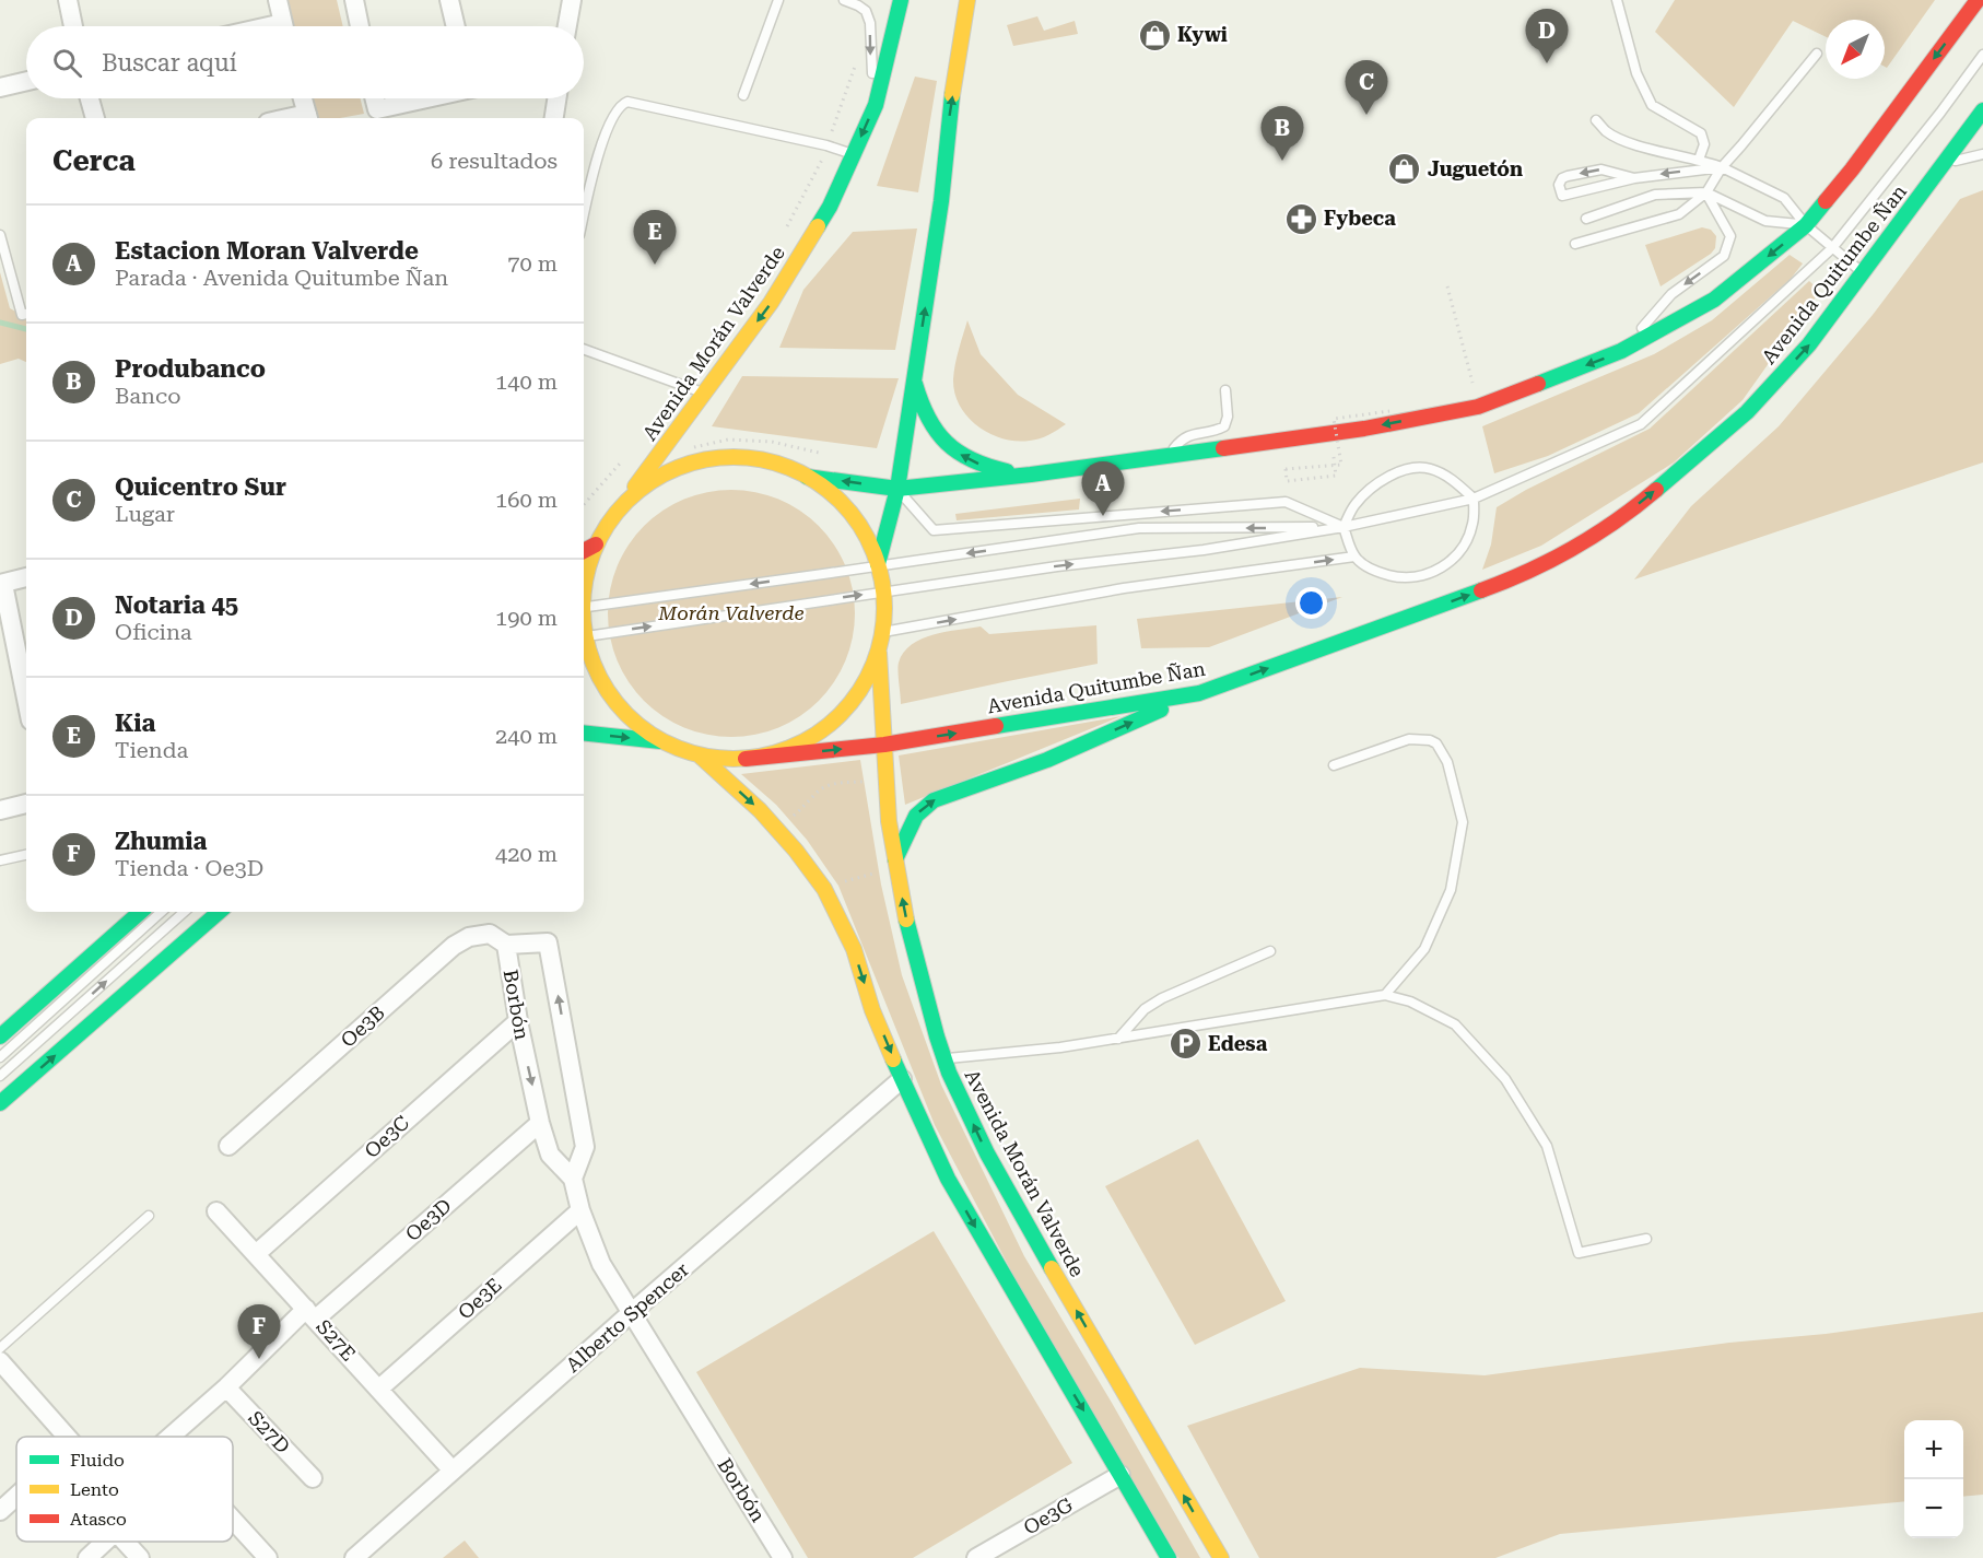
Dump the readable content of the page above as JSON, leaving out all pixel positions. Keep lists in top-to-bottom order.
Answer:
{
  "streets": {
    "main road": ["Avenida Quitumbe Ñan", "Avenida Morán Valverde"],
    "street": [
      "Borbón",
      "Oe3B",
      "Oe3C",
      "Oe3D",
      "Oe3E",
      "Alberto Spencer",
      "S27E",
      "S27D",
      "Oe3G"
    ]
  },
  "crossings": [
    ["Avenida Quitumbe Ñan", "Avenida Morán Valverde"],
    ["Borbón", "Oe3B"],
    ["Borbón", "Oe3C"],
    ["Borbón", "Oe3D"],
    ["Borbón", "Oe3E"],
    ["Borbón", "Alberto Spencer"],
    ["Oe3C", "S27E"],
    ["Oe3D", "S27E"],
    ["Oe3D", "S27D"],
    ["Oe3E", "S27E"],
    ["Alberto Spencer", "S27E"]
  ],
  "parks": ["Morán Valverde"],
  "places": {
    "shop": ["Kywi", "Juguetón"],
    "pharmacy": ["Fybeca"],
    "parking": ["Edesa"]
  },
  "legend": ["Fluido", "Lento", "Atasco"],
  "north": "bottom left",
  "page": {
    "pins": [
      "D",
      "C",
      "B",
      "E",
      "A",
      "F"
    ],
    "search": "Buscar aquí",
    "heading": ["Cerca", "6 resultados"],
    "list": [
      {
        "mark": "A",
        "name": "Estacion Moran Valverde",
        "note": "Parada · Avenida Quitumbe Ñan",
        "value": "70 m"
      },
      {
        "mark": "B",
        "name": "Produbanco",
        "note": "Banco",
        "value": "140 m"
      },
      {
        "mark": "C",
        "name": "Quicentro Sur",
        "note": "Lugar",
        "value": "160 m"
      },
      {
        "mark": "D",
        "name": "Notaria 45",
        "note": "Oficina",
        "value": "190 m"
      },
      {
        "mark": "E",
        "name": "Kia",
        "note": "Tienda",
        "value": "240 m"
      },
      {
        "mark": "F",
        "name": "Zhumia",
        "note": "Tienda · Oe3D",
        "value": "420 m"
      }
    ],
    "map_buttons": ["+", "−"]
  }
}
